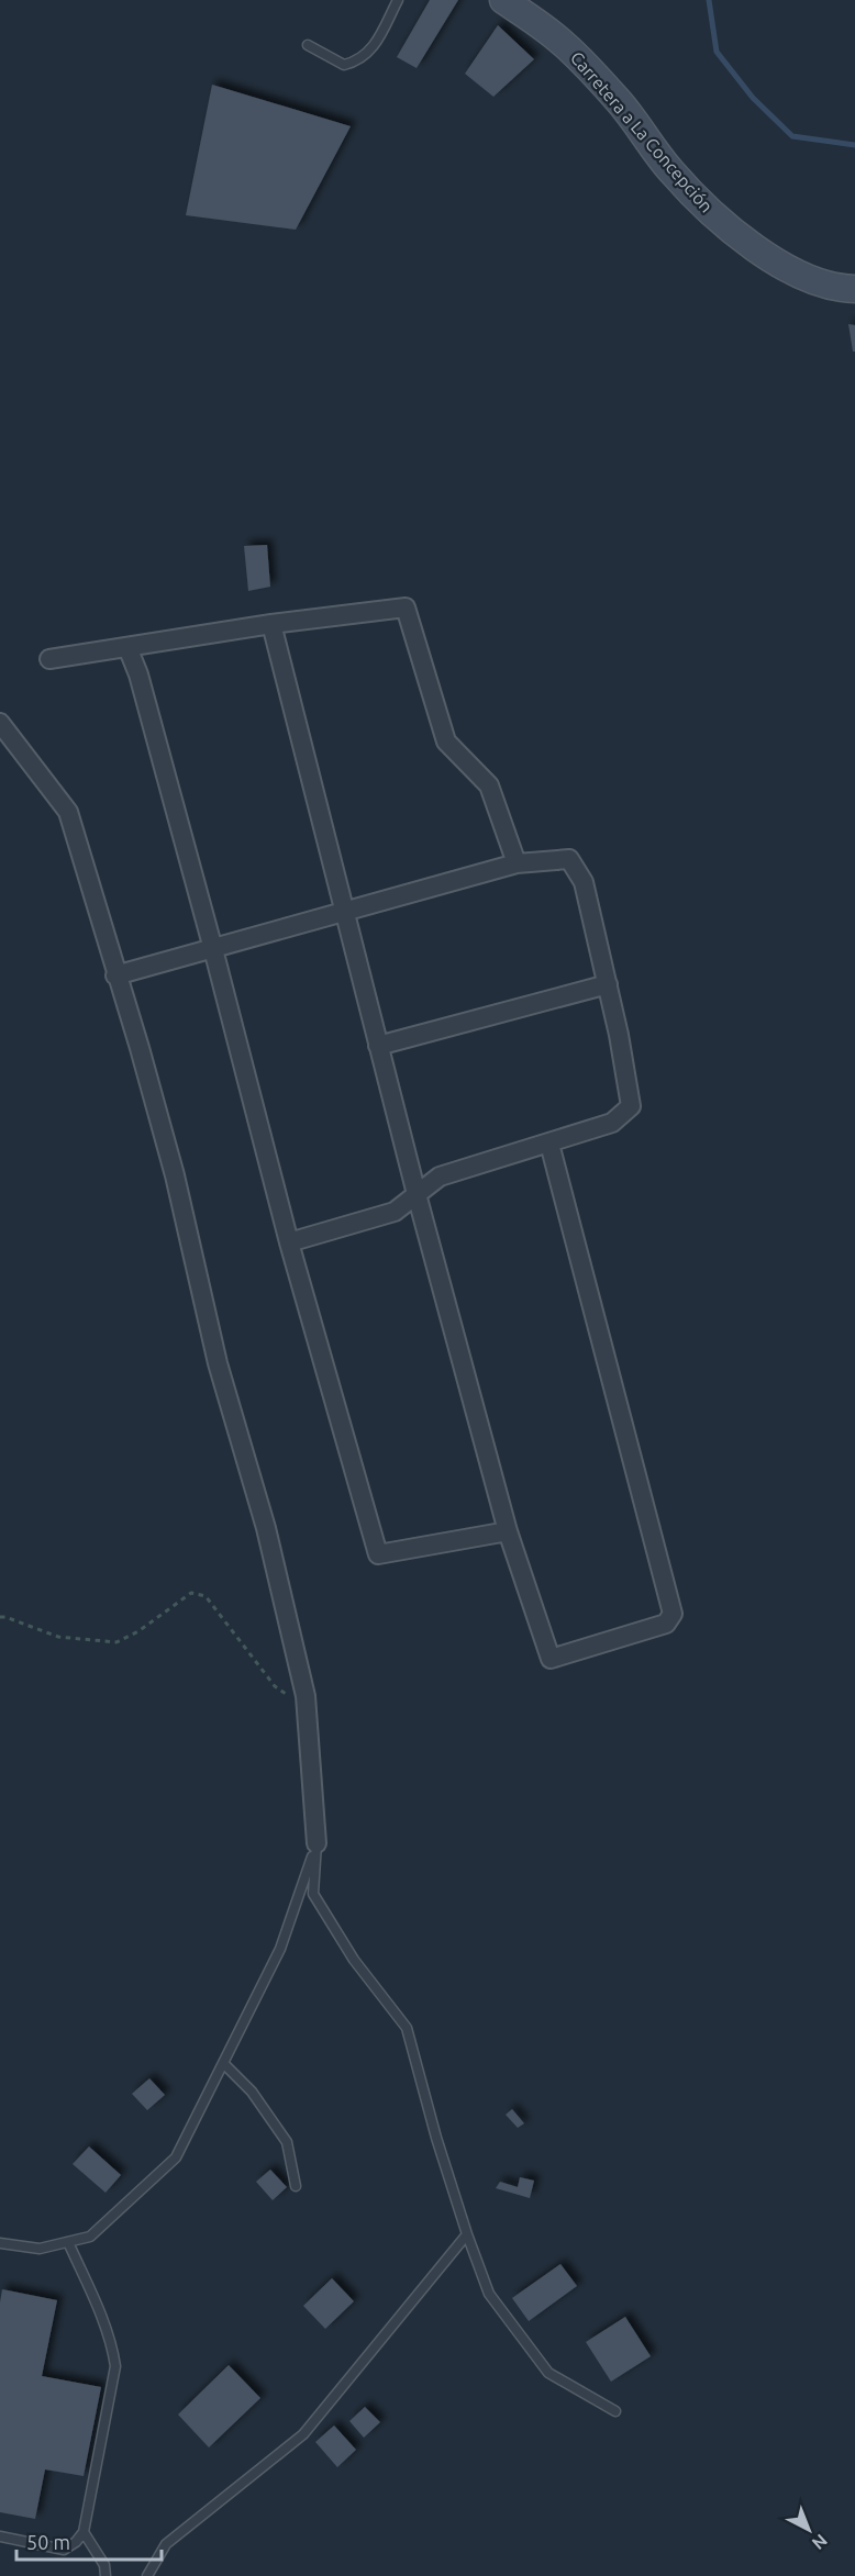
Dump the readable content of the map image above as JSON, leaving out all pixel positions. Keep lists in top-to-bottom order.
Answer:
{
  "streets": {
    "main road": ["Carretera a La Concepción"]
  },
  "scale_bar": "50 m",
  "north": "bottom right"
}
